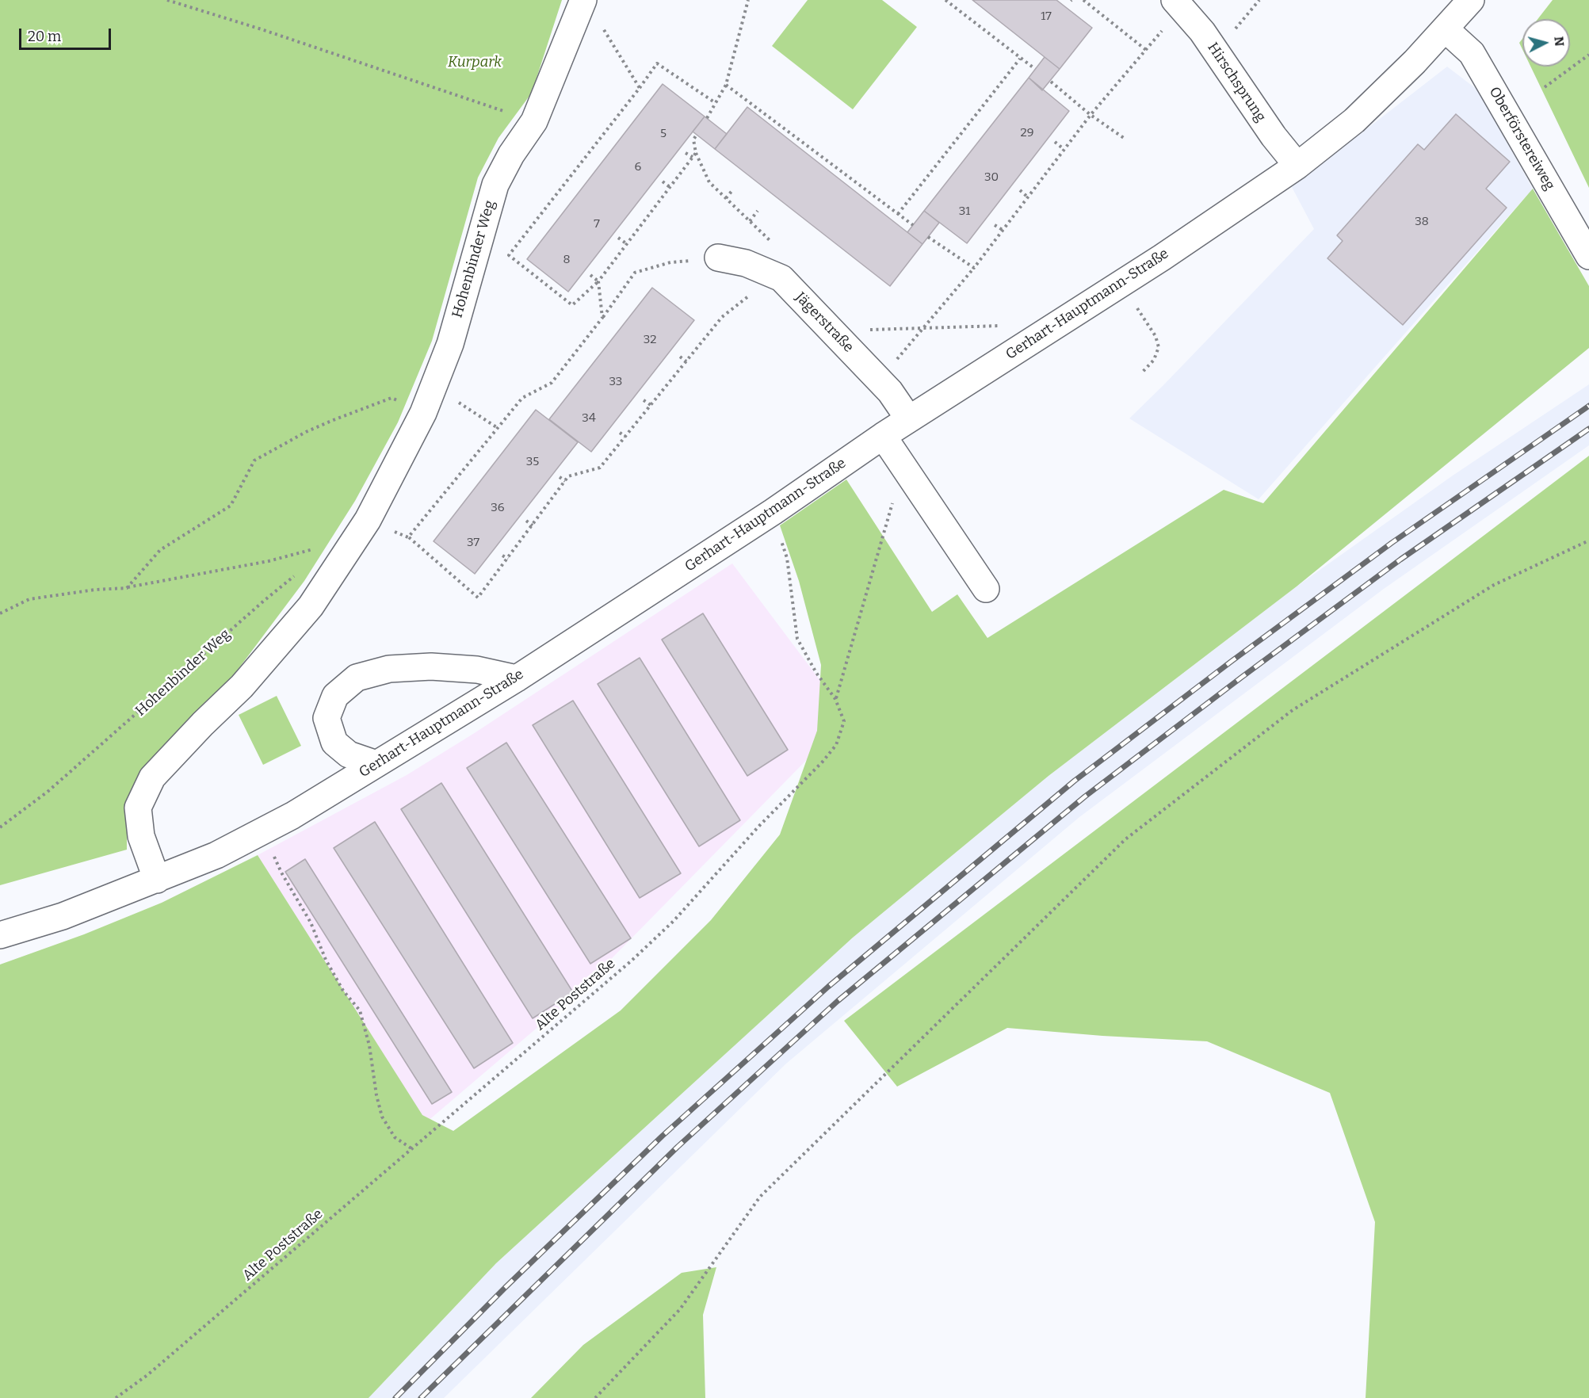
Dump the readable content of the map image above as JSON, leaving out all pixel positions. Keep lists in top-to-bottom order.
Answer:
{
  "streets": {
    "street": [
      "Hirschsprung",
      "Oberförstereiweg",
      "Hohenbinder Weg",
      "Gerhart-Hauptmann-Straße",
      "Jägerstraße"
    ],
    "path": ["Alte Poststraße"]
  },
  "crossings": [
    ["Hirschsprung", "Gerhart-Hauptmann-Straße"],
    ["Oberförstereiweg", "Gerhart-Hauptmann-Straße"],
    ["Hohenbinder Weg", "Gerhart-Hauptmann-Straße"],
    ["Gerhart-Hauptmann-Straße", "Jägerstraße"],
    ["Gerhart-Hauptmann-Straße", "Alte Poststraße"]
  ],
  "parks": ["Kurpark"],
  "house_numbers": [
    "17",
    "29",
    "5",
    "6",
    "30",
    "31",
    "38",
    "7",
    "8",
    "32",
    "33",
    "34",
    "35",
    "36",
    "37"
  ],
  "scale_bar": "20 m",
  "north": "right"
}
